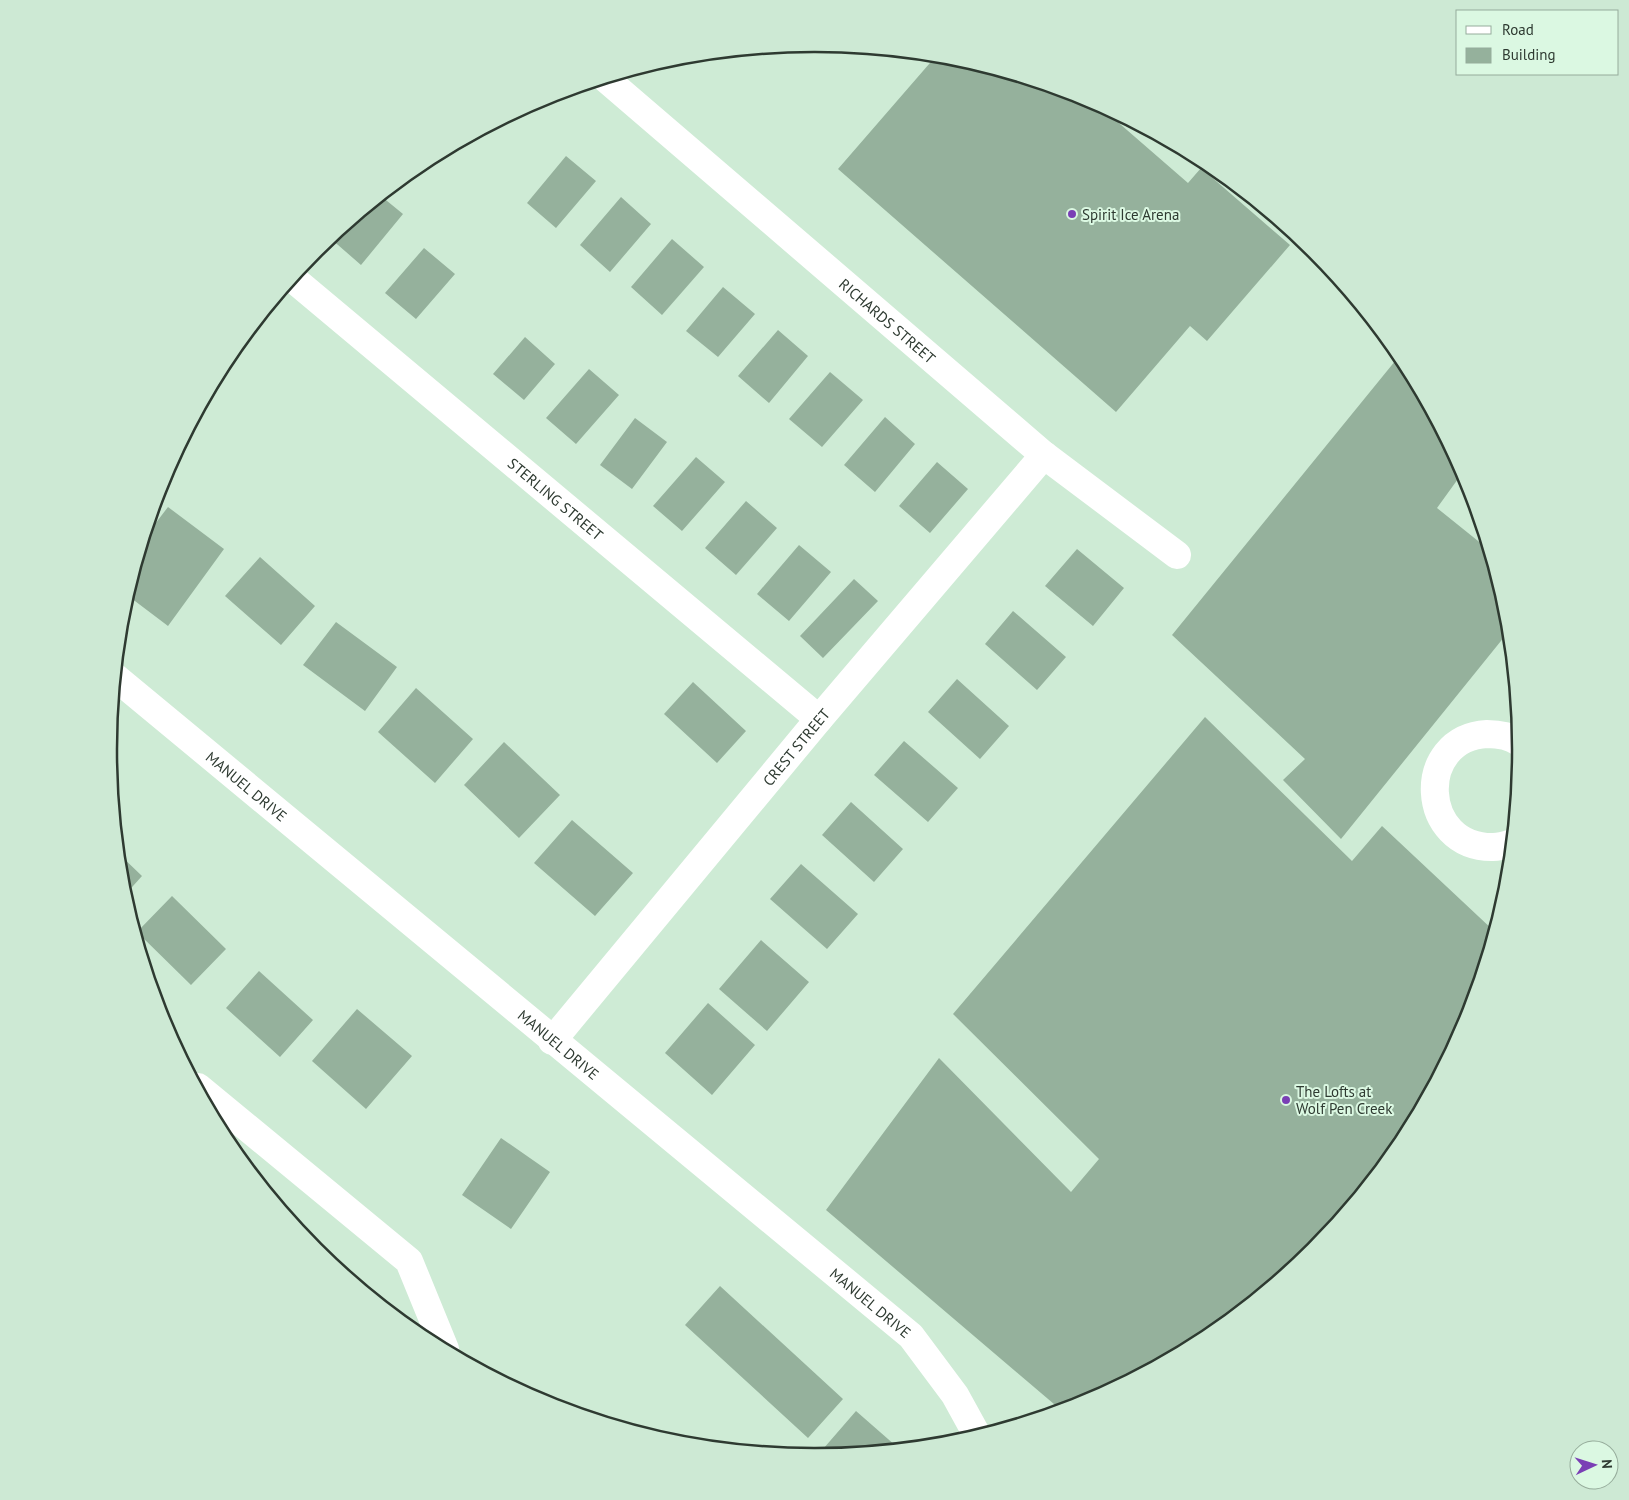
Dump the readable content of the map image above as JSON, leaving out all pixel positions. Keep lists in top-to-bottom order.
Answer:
{
  "streets": {
    "street": [
      "RICHARDS STREET",
      "STERLING STREET",
      "CREST STREET",
      "MANUEL DRIVE"
    ]
  },
  "crossings": [
    ["RICHARDS STREET", "CREST STREET"],
    ["STERLING STREET", "CREST STREET"],
    ["CREST STREET", "MANUEL DRIVE"]
  ],
  "places": ["Spirit Ice Arena", "The Lofts at Wolf Pen Creek"],
  "legend": ["Road", "Building"],
  "north": "right"
}
